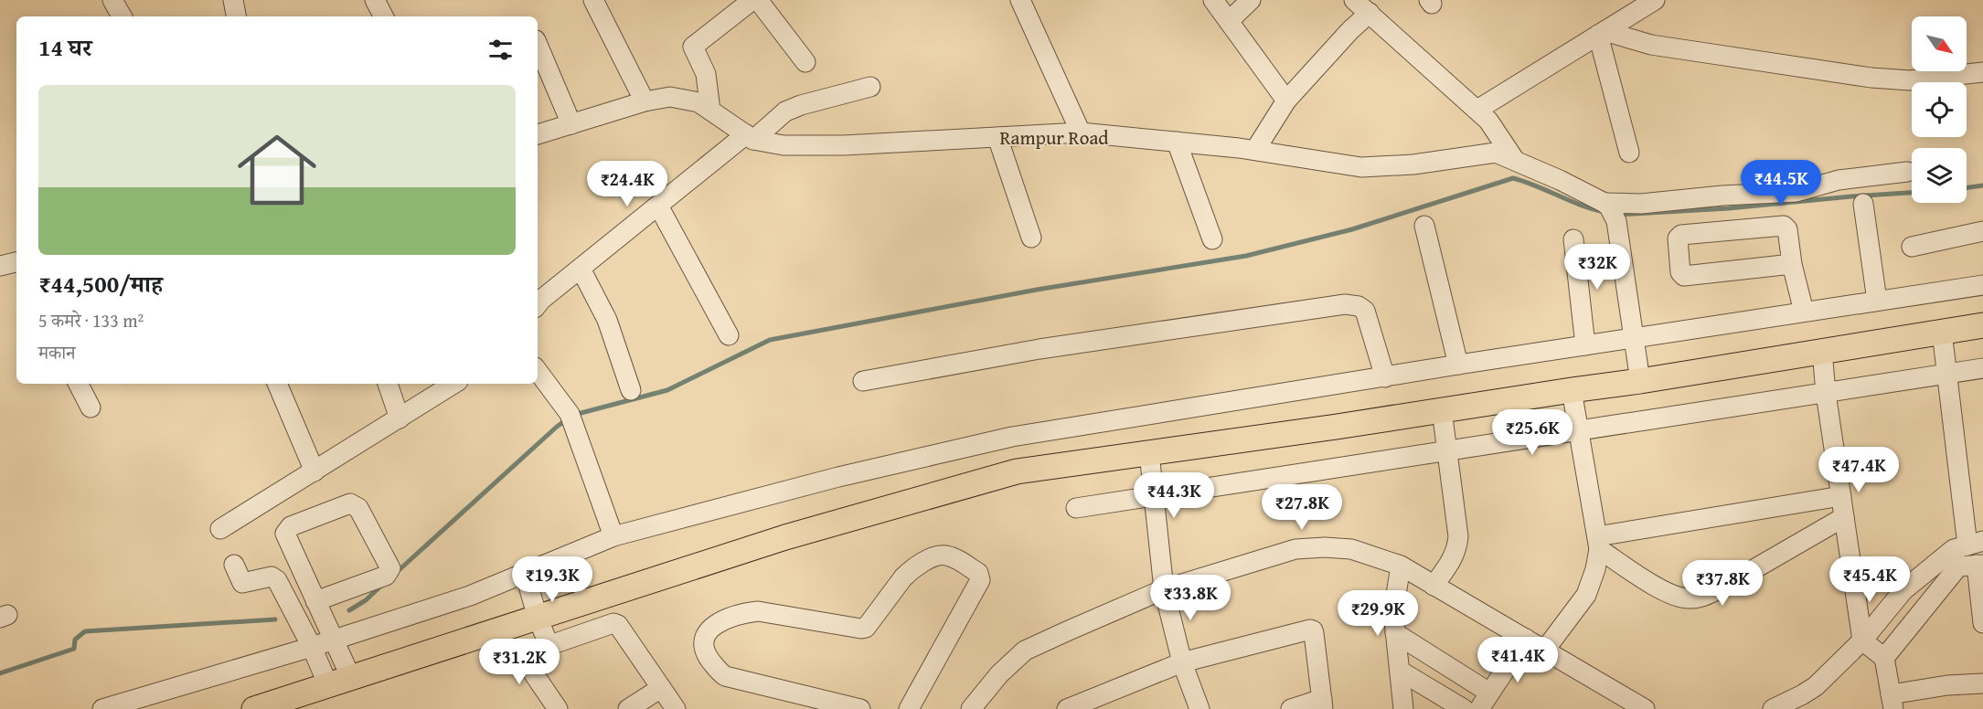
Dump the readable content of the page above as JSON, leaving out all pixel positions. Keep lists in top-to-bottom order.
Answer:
{
  "streets": {
    "street": ["Rampur Road"]
  },
  "north": "bottom right",
  "page": {
    "heading": "14 घर",
    "list": [
      {
        "name": "₹44,500/माह",
        "note": "5 कमरे · 133 m² · मकान"
      }
    ],
    "price": [
      "₹44.5K",
      "₹24.4K",
      "₹32K",
      "₹25.6K",
      "₹47.4K",
      "₹44.3K",
      "₹27.8K",
      "₹19.3K",
      "₹45.4K",
      "₹37.8K",
      "₹33.8K",
      "₹29.9K",
      "₹41.4K",
      "₹31.2K"
    ]
  }
}
